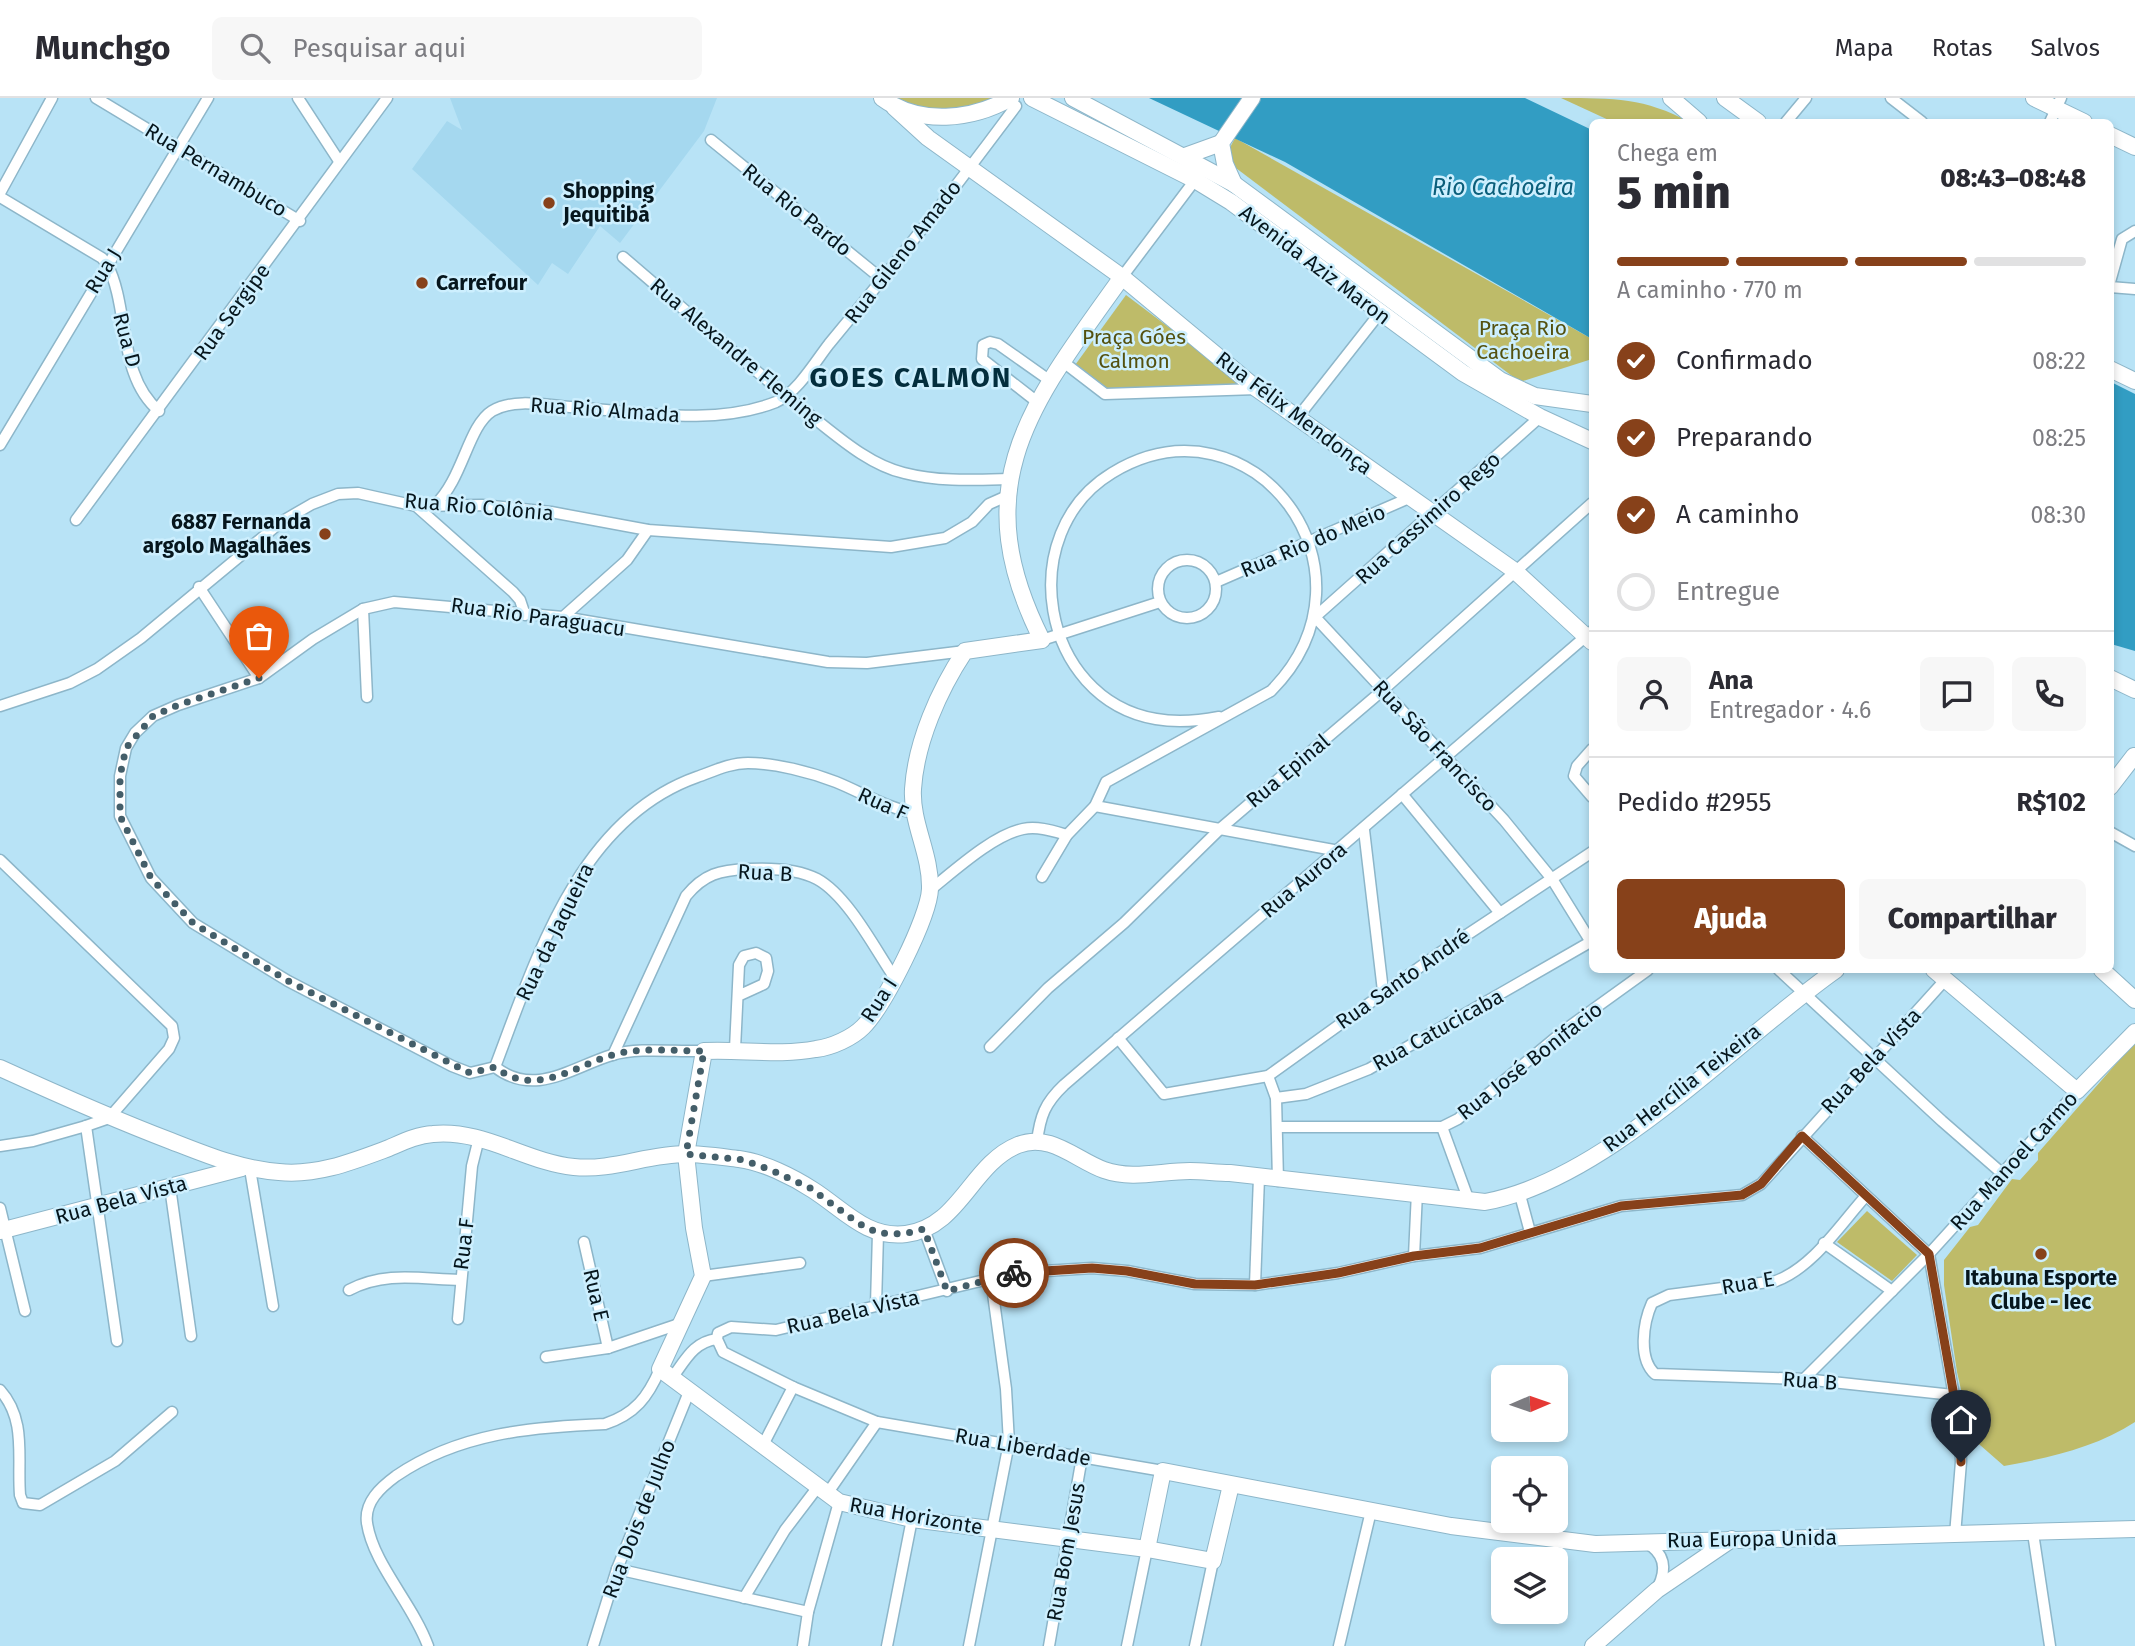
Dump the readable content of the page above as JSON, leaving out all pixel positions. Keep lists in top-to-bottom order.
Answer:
{
  "streets": {
    "main road": [
      "Avenida Aziz Maron",
      "Rua Félix Mendonça",
      "Rua Rio Paraguacu",
      "Rua F",
      "Rua I",
      "Rua Bela Vista",
      "Rua Hercília Teixeira",
      "Rua Manoel Carmo",
      "Rua Liberdade",
      "Rua Horizonte",
      "Rua Europa Unida"
    ],
    "street": [
      "Rua Pernambuco",
      "Rua Rio Pardo",
      "Rua Gileno Amado",
      "Rua J",
      "Rua Sergipe",
      "Rua D",
      "Rua Alexandre Fleming",
      "Rua Rio Almada",
      "Rua Rio Colônia",
      "Rua Cassimiro Rego",
      "Rua Rio do Meio",
      "Rua São Francisco",
      "Rua Epinal",
      "Rua B",
      "Rua Aurora",
      "Rua da Jaqueira",
      "Rua Santo André",
      "Rua Catucicaba",
      "Rua José Bonifacio",
      "Rua E",
      "Rua Dois de Julho",
      "Rua Bom Jesus"
    ]
  },
  "crossings": [
    ["Rua Pernambuco", "Rua J"],
    ["Rua Pernambuco", "Rua Sergipe"],
    ["Rua Rio Pardo", "Rua Gileno Amado"],
    ["Rua Gileno Amado", "Rua Alexandre Fleming"],
    ["Rua Gileno Amado", "Rua Rio Almada"],
    ["Rua Gileno Amado", "Rua Félix Mendonça"],
    ["Avenida Aziz Maron", "Rua Cassimiro Rego"],
    ["Rua J", "Rua D"],
    ["Rua Sergipe", "Rua D"],
    ["Rua Alexandre Fleming", "Rua Rio Almada"],
    ["Rua Rio Almada", "Rua Rio Colônia"],
    ["Rua Félix Mendonça", "Rua Cassimiro Rego"],
    ["Rua Félix Mendonça", "Rua Rio do Meio"],
    ["Rua Félix Mendonça", "Rua Epinal"],
    ["Rua Cassimiro Rego", "Rua Rio do Meio"],
    ["Rua Cassimiro Rego", "Rua Rio Paraguacu"],
    ["Rua Cassimiro Rego", "Rua São Francisco"],
    ["Rua Rio Paraguacu", "Rua da Jaqueira"],
    ["Rua São Francisco", "Rua Epinal"],
    ["Rua São Francisco", "Rua Aurora"],
    ["Rua São Francisco", "Rua Santo André"],
    ["Rua F", "Rua da Jaqueira"],
    ["Rua F", "Rua I"],
    ["Rua B", "Rua I"],
    ["Rua B", "Rua Manoel Carmo"],
    ["Rua B", "Rua E"],
    ["Rua Aurora", "Rua Santo André"],
    ["Rua Aurora", "Rua Hercília Teixeira"],
    ["Rua Bela Vista", "Rua Liberdade"],
    ["Rua Liberdade", "Rua Europa Unida"],
    ["Rua Liberdade", "Rua Bom Jesus"],
    ["Rua Horizonte", "Rua Dois de Julho"],
    ["Rua Horizonte", "Rua Bom Jesus"]
  ],
  "districts": ["GOES CALMON"],
  "water": ["Rio Cachoeira"],
  "parks": ["Praça Rio Cachoeira", "Praça Góes Calmon"],
  "places": [
    "Shopping Jequitibá",
    "Carrefour",
    "6887 Fernanda argolo Magalhães",
    "Itabuna Esporte Clube - Iec"
  ],
  "north": "right",
  "page": {
    "header": "Munchgo",
    "search": "Pesquisar aqui",
    "nav": ["Mapa", "Rotas", "Salvos"],
    "heading": ["5 min", "Chega em", "08:43–08:48"],
    "panel": [
      "Ana",
      "Entregador · 4.6",
      "Pedido #2955",
      "R$102"
    ],
    "bar": "A caminho · 770 m",
    "list": [
      ["Confirmado", "08:22"],
      ["Preparando", "08:25"],
      ["A caminho", "08:30"],
      "Entregue"
    ],
    "buttons": ["Ajuda", "Compartilhar"]
  }
}
